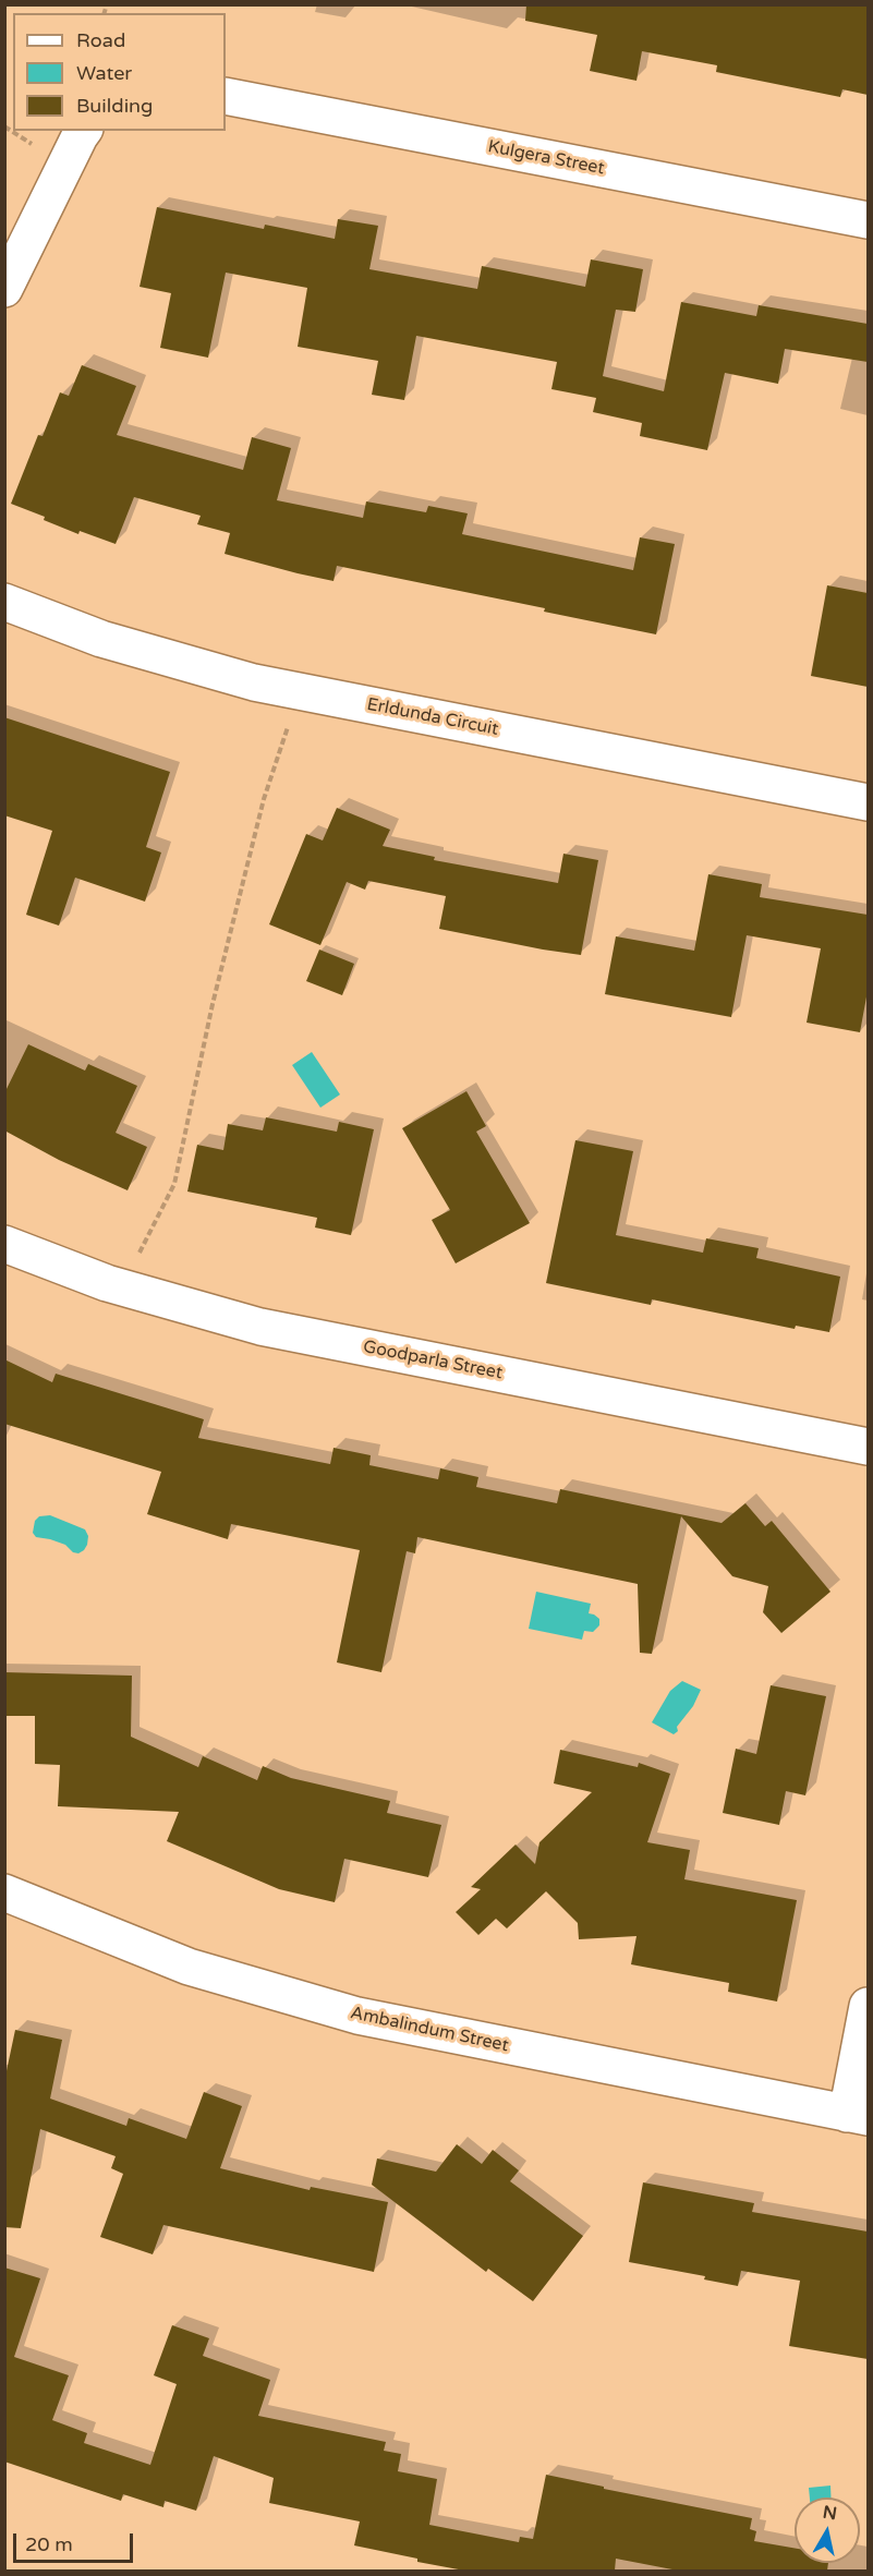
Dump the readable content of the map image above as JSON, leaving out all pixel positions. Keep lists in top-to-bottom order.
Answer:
{
  "streets": {
    "street": [
      "Kulgera Street",
      "Erldunda Circuit",
      "Goodparla Street",
      "Ambalindum Street"
    ]
  },
  "legend": ["Road", "Water", "Building"],
  "scale_bar": "20 m",
  "north": "top"
}
